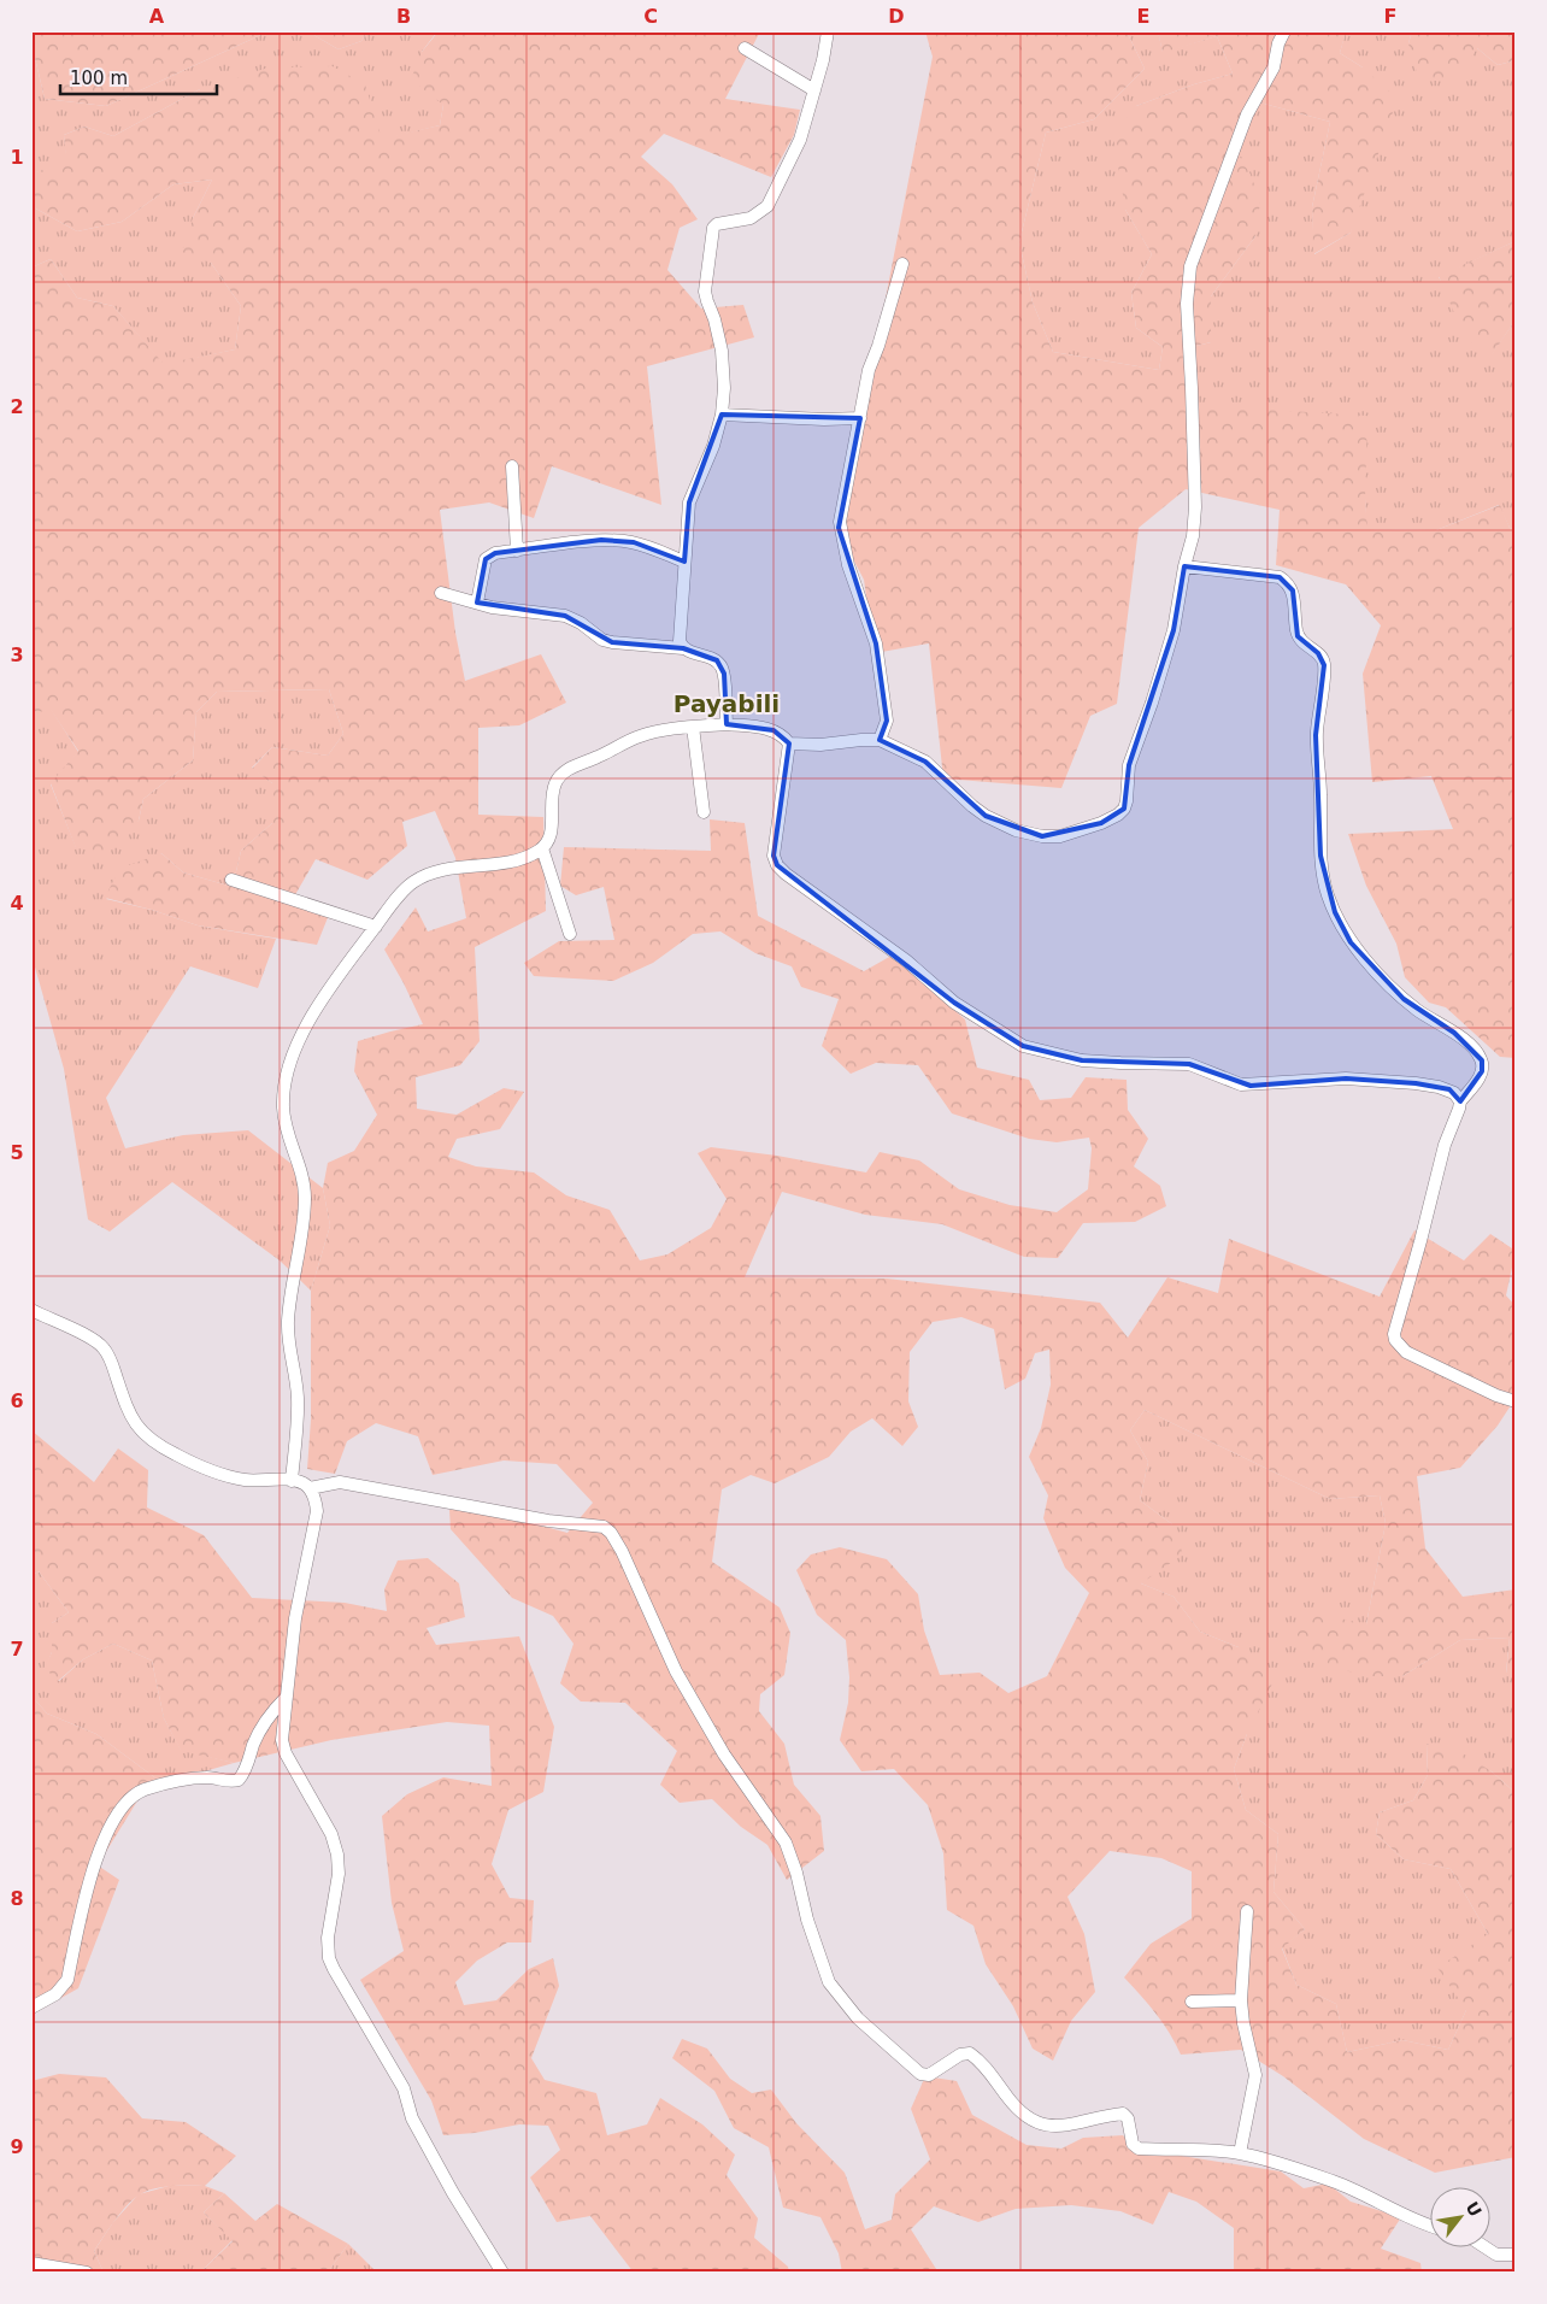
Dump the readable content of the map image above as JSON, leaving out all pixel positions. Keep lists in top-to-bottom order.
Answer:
{
  "districts": ["Payabili"],
  "scale_bar": "100 m",
  "north": "top right",
  "grid": {
    "columns": [
      "A",
      "B",
      "C",
      "D",
      "E",
      "F"
    ],
    "rows": [
      "1",
      "2",
      "3",
      "4",
      "5",
      "6",
      "7",
      "8",
      "9"
    ]
  }
}
